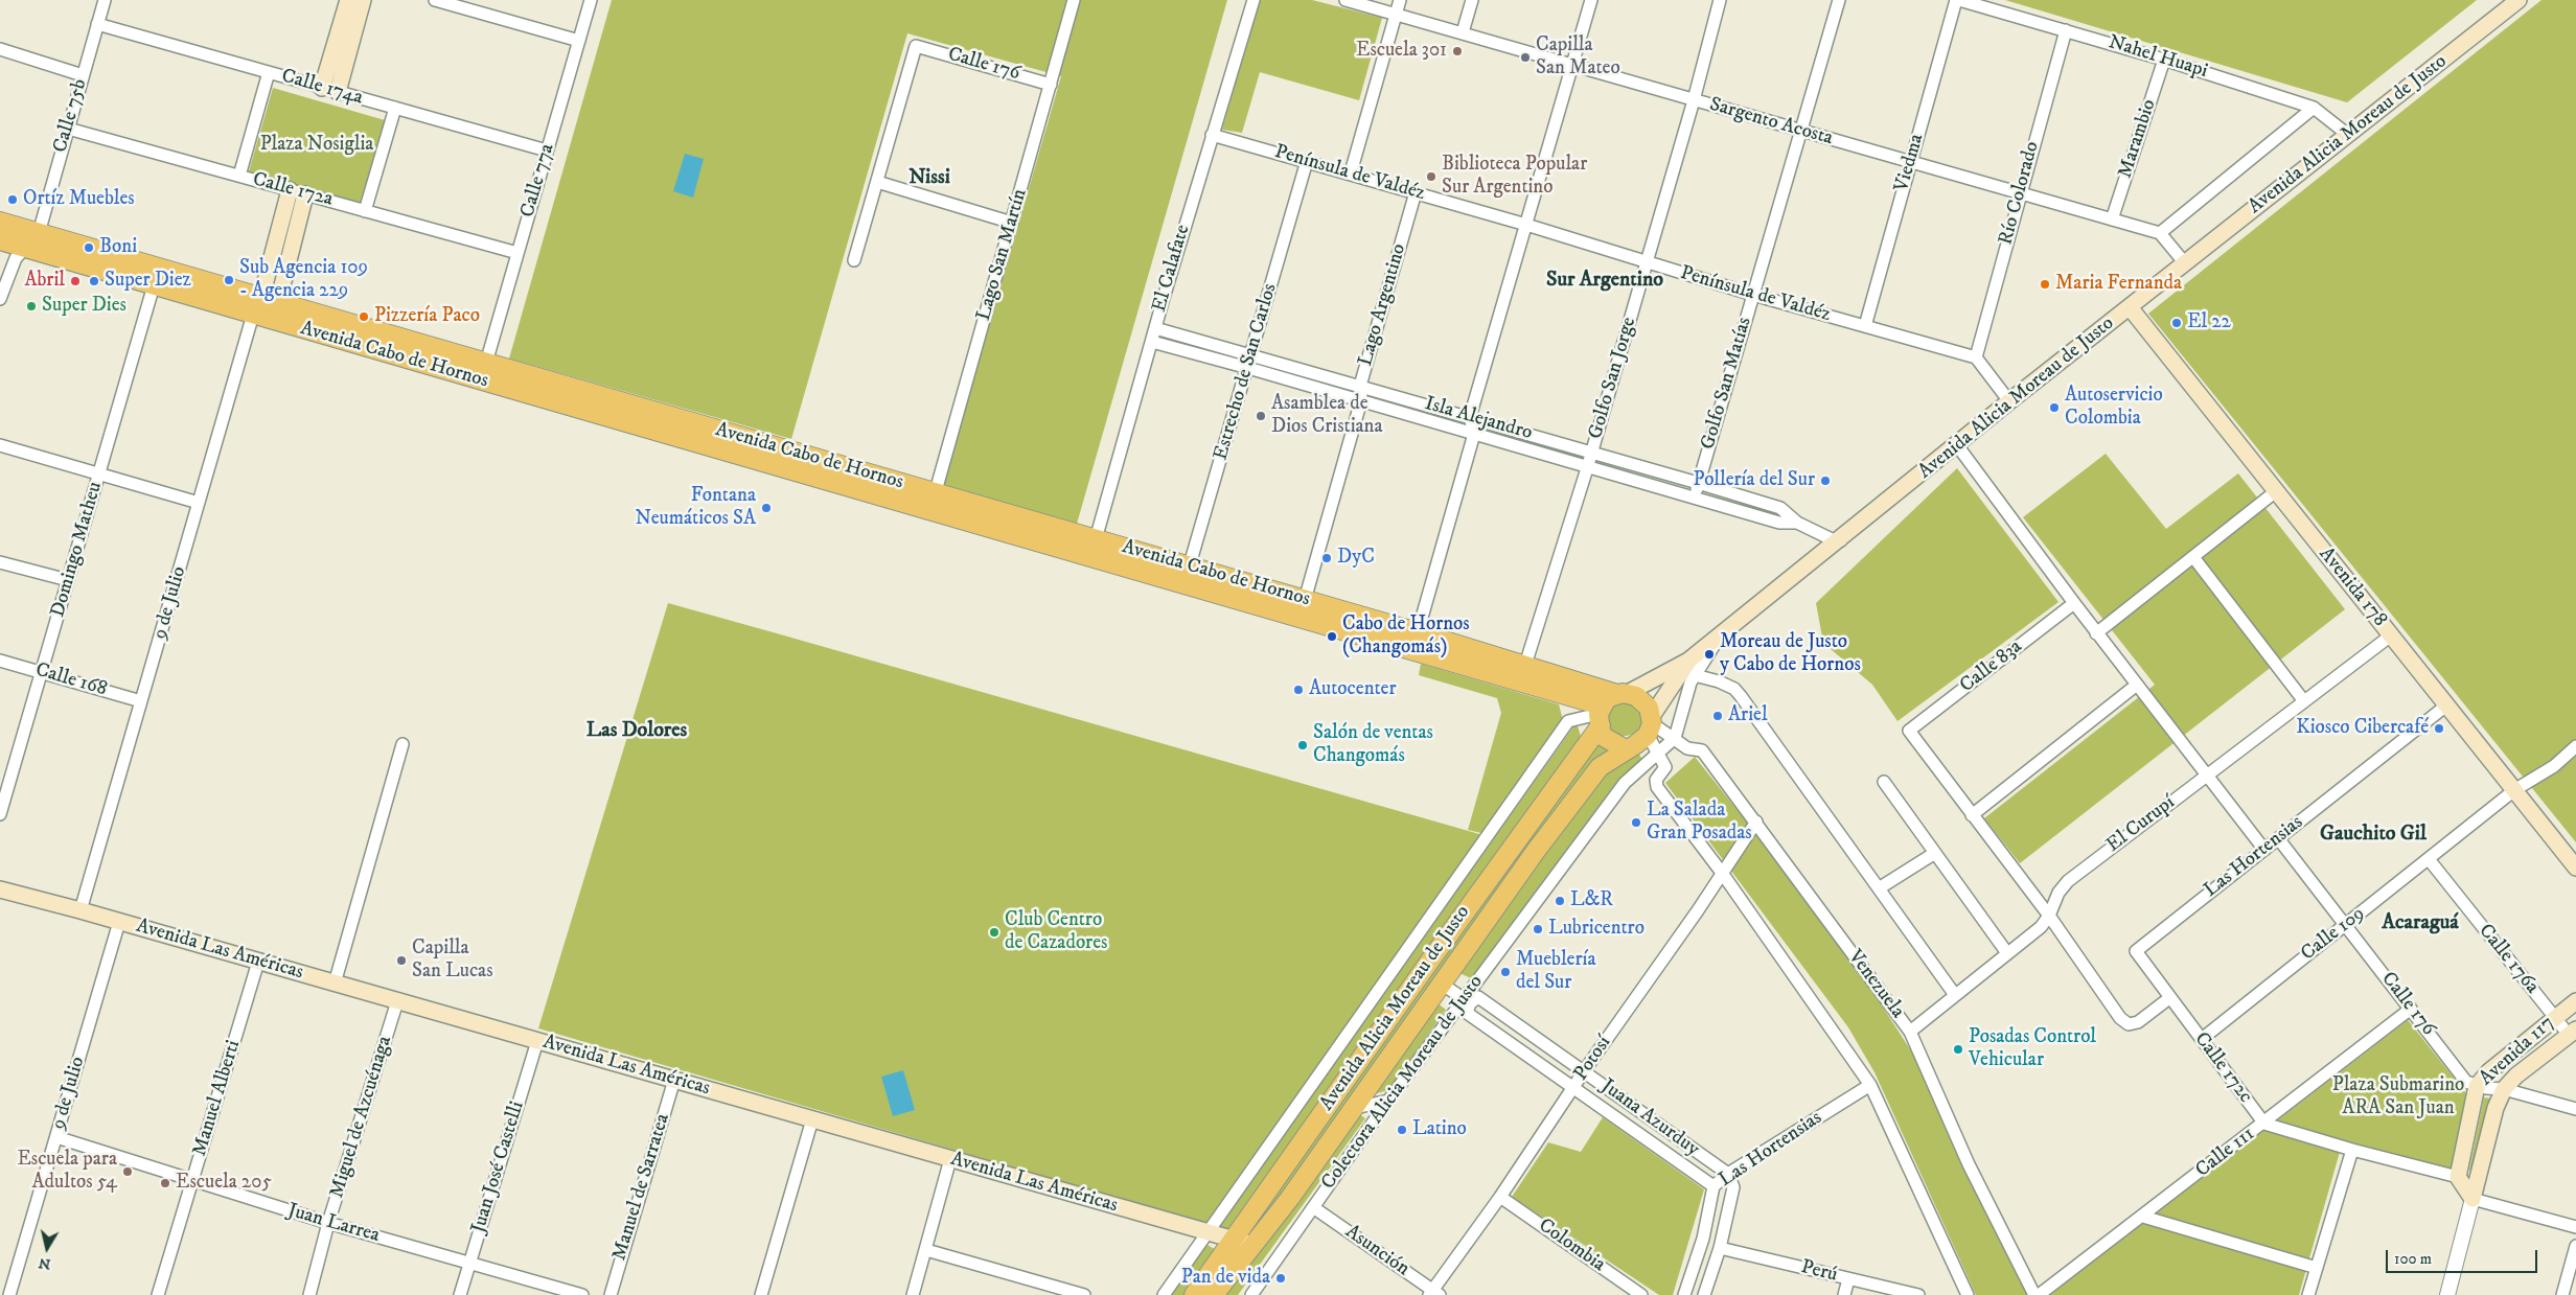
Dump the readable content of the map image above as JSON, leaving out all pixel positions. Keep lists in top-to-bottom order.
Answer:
{
  "streets": {
    "main road": [
      "Avenida Alicia Moreau de Justo",
      "Avenida Cabo de Hornos",
      "Avenida 178",
      "Avenida Las Américas",
      "Avenida 117"
    ],
    "street": [
      "Nahel Huapi",
      "Calle 176",
      "Calle 174a",
      "Calle 75b",
      "Sargento Acosta",
      "Marambio",
      "Viedma",
      "Península de Valdéz",
      "Calle 77a",
      "Calle 172a",
      "Río Colorado",
      "Lago San Martín",
      "El Calafate",
      "Lago Argentino",
      "Estrecho de San Carlos",
      "Golfo San Jorge",
      "Golfo San Matías",
      "Isla Alejandro",
      "Domingo Matheu",
      "9 de Julio",
      "Calle 83a",
      "Calle 168",
      "El Curupí",
      "Las Hortensias",
      "Calle 109",
      "Calle 176a",
      "Venezuela",
      "Potosí",
      "Calle 172c",
      "Colectora Alicia Moreau de Justo",
      "Manuel Alberti",
      "Miguel de Azcuénaga",
      "Juana Azurduy",
      "Calle 111",
      "Juan José Castelli",
      "Manuel de Sarratea",
      "Juan Larrea",
      "Colombia",
      "Asunción",
      "Perú"
    ]
  },
  "crossings": [
    ["Nahel Huapi", "Avenida Alicia Moreau de Justo"],
    ["Nahel Huapi", "Marambio"],
    ["Nahel Huapi", "Viedma"],
    ["Nahel Huapi", "Río Colorado"],
    ["Calle 176", "Lago San Martín"],
    ["Calle 176", "Las Hortensias"],
    ["Calle 176", "Calle 109"],
    ["Calle 176", "Avenida 117"],
    ["Calle 176", "Calle 111"],
    ["Calle 174a", "Calle 75b"],
    ["Calle 174a", "Calle 77a"],
    ["Calle 75b", "Calle 172a"],
    ["Calle 75b", "Avenida Cabo de Hornos"],
    ["Sargento Acosta", "Marambio"],
    ["Sargento Acosta", "Viedma"],
    ["Sargento Acosta", "Río Colorado"],
    ["Sargento Acosta", "Golfo San Jorge"],
    ["Sargento Acosta", "Golfo San Matías"],
    ["Avenida Alicia Moreau de Justo", "Avenida Cabo de Hornos"],
    ["Avenida Alicia Moreau de Justo", "Isla Alejandro"],
    ["Avenida Alicia Moreau de Justo", "Avenida 178"],
    ["Avenida Alicia Moreau de Justo", "Avenida Las Américas"],
    ["Avenida Alicia Moreau de Justo", "Venezuela"],
    ["Avenida Alicia Moreau de Justo", "Juana Azurduy"],
    ["Viedma", "Península de Valdéz"],
    ["Península de Valdéz", "Río Colorado"],
    ["Península de Valdéz", "El Calafate"],
    ["Península de Valdéz", "Lago Argentino"],
    ["Península de Valdéz", "Estrecho de San Carlos"],
    ["Península de Valdéz", "Golfo San Jorge"],
    ["Península de Valdéz", "Golfo San Matías"],
    ["Calle 77a", "Calle 172a"],
    ["Calle 77a", "Avenida Cabo de Hornos"],
    ["Lago San Martín", "Avenida Cabo de Hornos"],
    ["El Calafate", "Avenida Cabo de Hornos"],
    ["El Calafate", "Isla Alejandro"],
    ["Lago Argentino", "Avenida Cabo de Hornos"],
    ["Lago Argentino", "Isla Alejandro"],
    ["Avenida Cabo de Hornos", "Estrecho de San Carlos"],
    ["Avenida Cabo de Hornos", "Golfo San Jorge"],
    ["Avenida Cabo de Hornos", "Domingo Matheu"],
    ["Avenida Cabo de Hornos", "9 de Julio"],
    ["Avenida Cabo de Hornos", "Venezuela"],
    ["Estrecho de San Carlos", "Isla Alejandro"],
    ["Golfo San Jorge", "Isla Alejandro"],
    ["Golfo San Matías", "Isla Alejandro"],
    ["Domingo Matheu", "Calle 168"],
    ["Avenida 178", "El Curupí"],
    ["Avenida 178", "Las Hortensias"],
    ["Avenida 178", "Calle 109"],
    ["9 de Julio", "Calle 168"],
    ["9 de Julio", "Avenida Las Américas"],
    ["9 de Julio", "Juan Larrea"],
    ["El Curupí", "Venezuela"],
    ["Las Hortensias", "Calle 172c"],
    ["Las Hortensias", "Juana Azurduy"],
    ["Calle 109", "Calle 176a"],
    ["Calle 109", "Calle 172c"],
    ["Avenida Las Américas", "Manuel Alberti"],
    ["Avenida Las Américas", "Miguel de Azcuénaga"],
    ["Avenida Las Américas", "Juan José Castelli"],
    ["Avenida Las Américas", "Manuel de Sarratea"],
    ["Calle 176a", "Avenida 117"],
    ["Venezuela", "Potosí"],
    ["Venezuela", "Colectora Alicia Moreau de Justo"],
    ["Avenida 117", "Calle 172c"],
    ["Potosí", "Juana Azurduy"],
    ["Potosí", "Colombia"],
    ["Potosí", "Asunción"],
    ["Calle 172c", "Calle 111"],
    ["Colectora Alicia Moreau de Justo", "Juana Azurduy"],
    ["Colectora Alicia Moreau de Justo", "Asunción"],
    ["Manuel Alberti", "Juan Larrea"],
    ["Miguel de Azcuénaga", "Juan Larrea"],
    ["Juan José Castelli", "Juan Larrea"]
  ],
  "districts": [
    "Nissi",
    "Sur Argentino",
    "Las Dolores",
    "Gauchito Gil",
    "Acaraguá"
  ],
  "parks": ["Plaza Nosiglia", "Plaza Submarino ARA San Juan"],
  "places": [
    "Escuela 301",
    "Capilla San Mateo",
    "Biblioteca Popular Sur Argentino",
    "Ortíz Muebles",
    "Boni",
    "Sub Agencia 109 - Agencia 229",
    "Abril",
    "Super Diez",
    "Maria Fernanda",
    "Super Dies",
    "Pizzería Paco",
    "El 22",
    "Autoservicio Colombia",
    "Asamblea de Dios Cristiana",
    "Pollería del Sur",
    "Fontana Neumáticos SA",
    "DyC",
    "Cabo de Hornos (Changomás)",
    "Moreau de Justo y Cabo de Hornos",
    "Autocenter",
    "Ariel",
    "Kiosco Cibercafé",
    "Salón de ventas Changomás",
    "La Salada Gran Posadas",
    "L&R",
    "Lubricentro",
    "Club Centro de Cazadores",
    "Capilla San Lucas",
    "Mueblería del Sur",
    "Posadas Control Vehicular",
    "Latino",
    "Escuela para Adultos 54",
    "Escuela 205",
    "Pan de vida"
  ],
  "scale_bar": "100 m",
  "north": "bottom"
}
